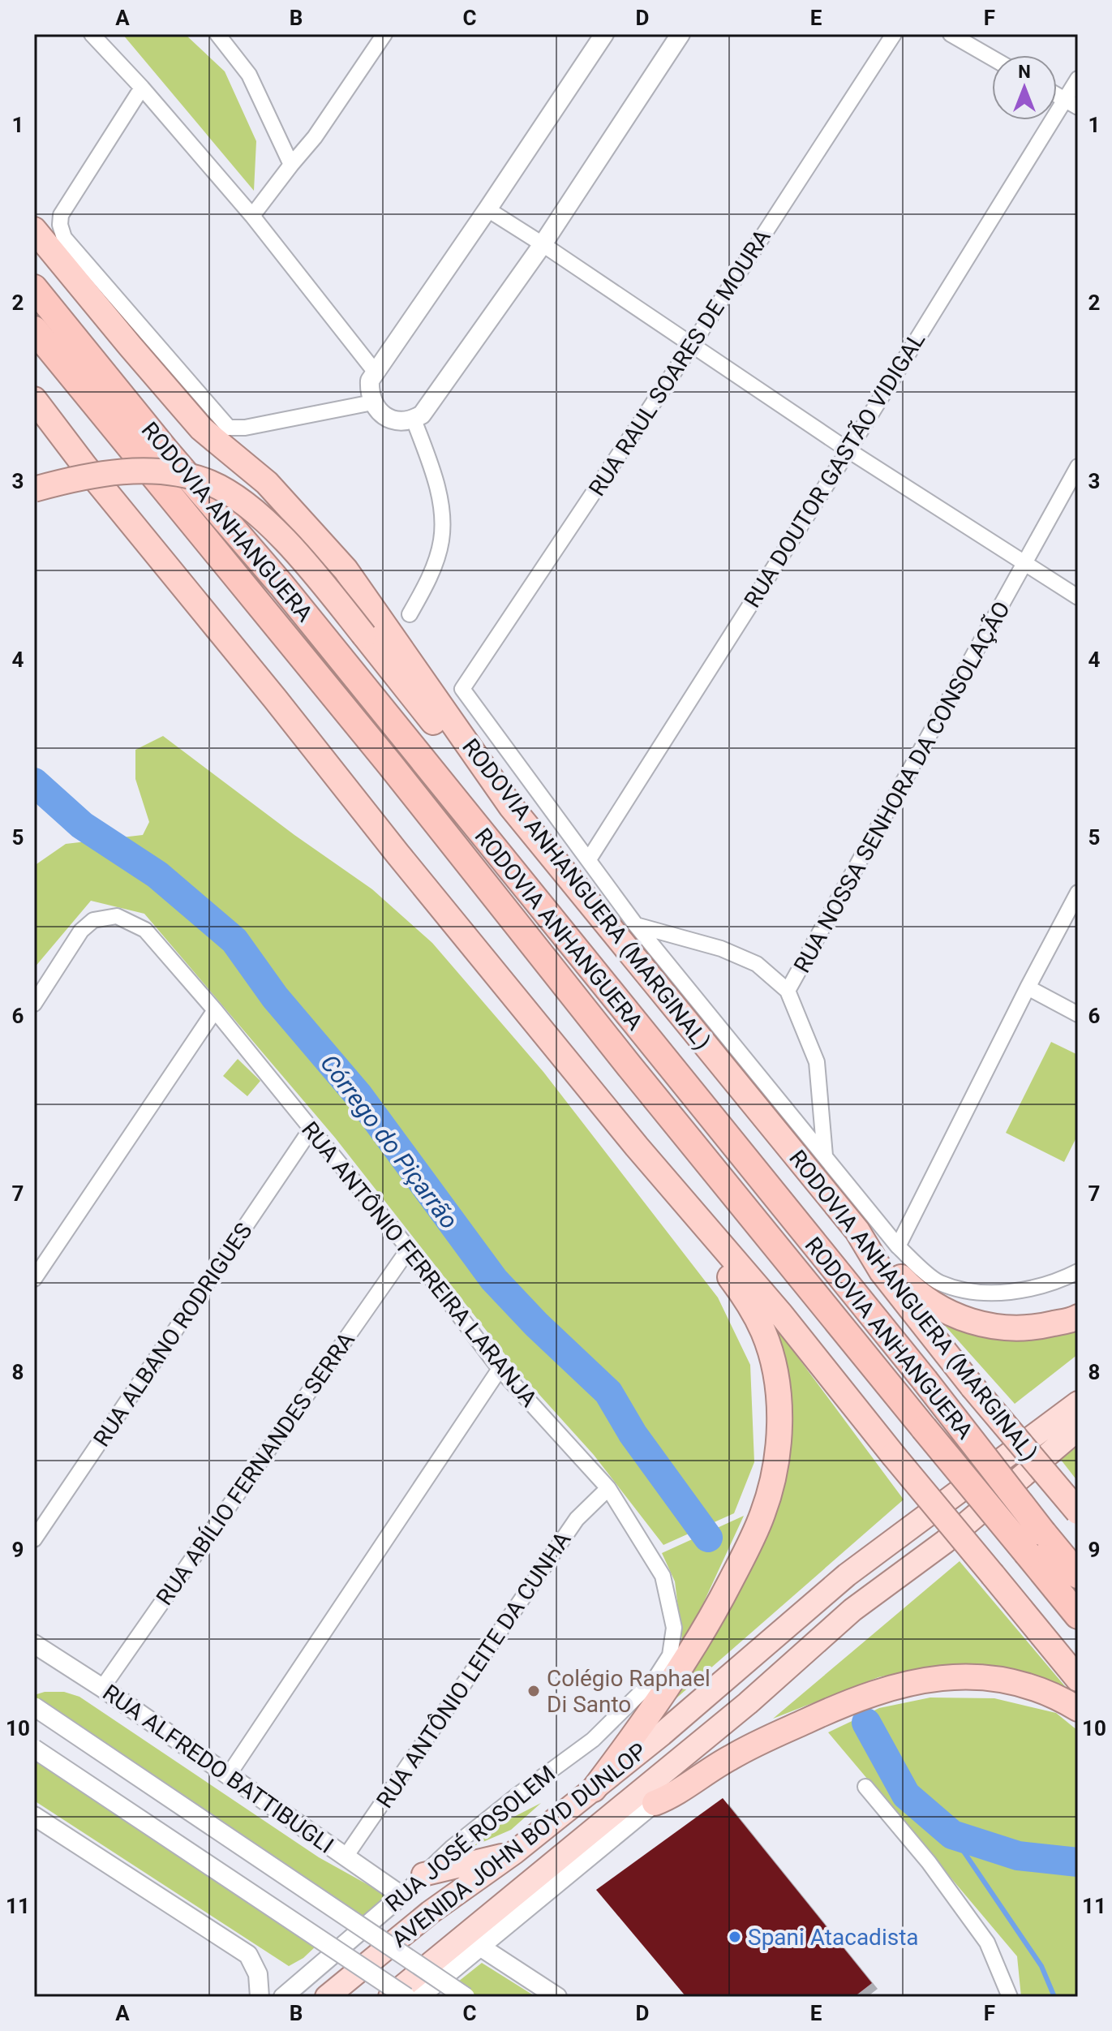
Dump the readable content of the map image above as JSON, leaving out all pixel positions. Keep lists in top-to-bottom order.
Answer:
{
  "streets": {
    "highway": ["RODOVIA ANHANGUERA", "RODOVIA ANHANGUERA (MARGINAL)"],
    "main road": ["AVENIDA JOHN BOYD DUNLOP"],
    "street": [
      "RUA RAUL SOARES DE MOURA",
      "RUA DOUTOR GASTÃO VIDIGAL",
      "RUA NOSSA SENHORA DA CONSOLAÇÃO",
      "RUA ANTÔNIO FERREIRA LARANJA",
      "RUA ALBANO RODRIGUES",
      "RUA ABÍLIO FERNANDES SERRA",
      "RUA ANTÔNIO LEITE DA CUNHA",
      "RUA ALFREDO BATTIBUGLI",
      "RUA JOSÉ ROSOLEM"
    ]
  },
  "crossings": [
    ["RUA RAUL SOARES DE MOURA", "RUA DOUTOR GASTÃO VIDIGAL"],
    ["RUA ANTÔNIO FERREIRA LARANJA", "RUA ALBANO RODRIGUES"],
    ["RUA ANTÔNIO FERREIRA LARANJA", "RUA ABÍLIO FERNANDES SERRA"],
    ["RUA ANTÔNIO FERREIRA LARANJA", "RUA ANTÔNIO LEITE DA CUNHA"],
    ["RUA ANTÔNIO FERREIRA LARANJA", "RUA JOSÉ ROSOLEM"],
    ["RUA ABÍLIO FERNANDES SERRA", "RUA ALFREDO BATTIBUGLI"],
    ["RUA ANTÔNIO LEITE DA CUNHA", "RUA ALFREDO BATTIBUGLI"],
    ["RUA ALFREDO BATTIBUGLI", "RUA JOSÉ ROSOLEM"]
  ],
  "water": ["Córrego do Piçarrão"],
  "places": ["Colégio Raphael Di Santo", "Spani Atacadista"],
  "north": "top",
  "grid": {
    "columns": [
      "A",
      "B",
      "C",
      "D",
      "E",
      "F"
    ],
    "rows": [
      "1",
      "2",
      "3",
      "4",
      "5",
      "6",
      "7",
      "8",
      "9",
      "10",
      "11"
    ]
  }
}
